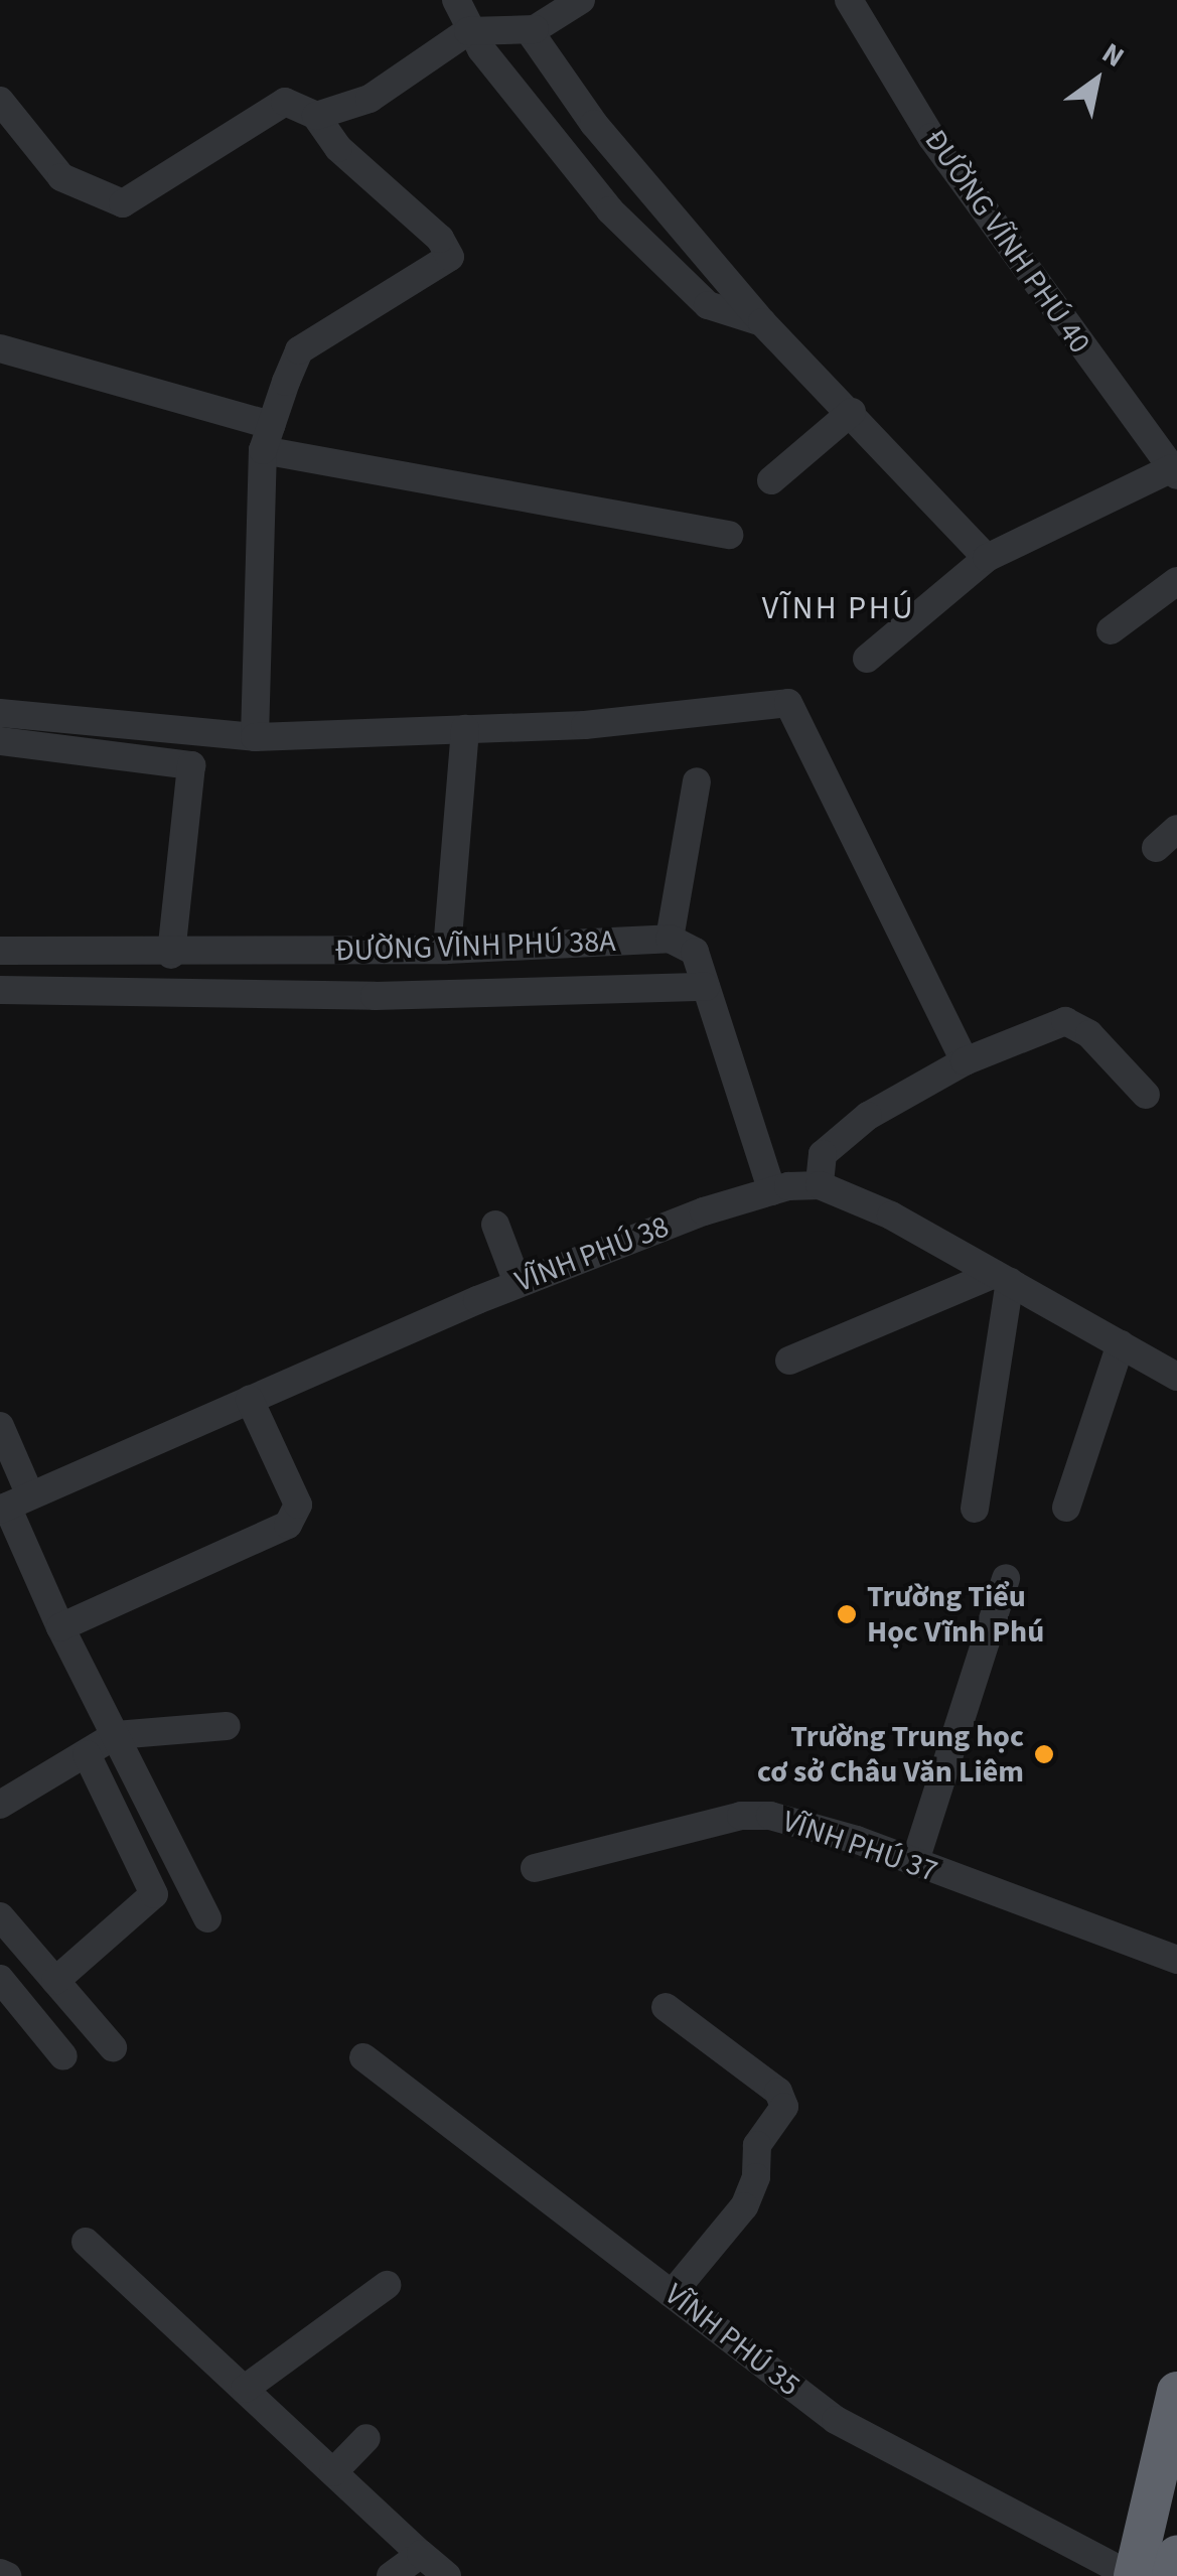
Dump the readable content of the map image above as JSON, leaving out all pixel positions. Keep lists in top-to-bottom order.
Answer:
{
  "streets": {
    "street": [
      "ĐƯỜNG VĨNH PHÚ 40",
      "ĐƯỜNG VĨNH PHÚ 38A",
      "VĨNH PHÚ 38",
      "VĨNH PHÚ 37",
      "VĨNH PHÚ 35"
    ]
  },
  "districts": ["VĨNH PHÚ"],
  "places": ["Trường Tiểu Học Vĩnh Phú", "Trường Trung học cơ sở Châu Văn Liêm"],
  "north": "top right"
}
